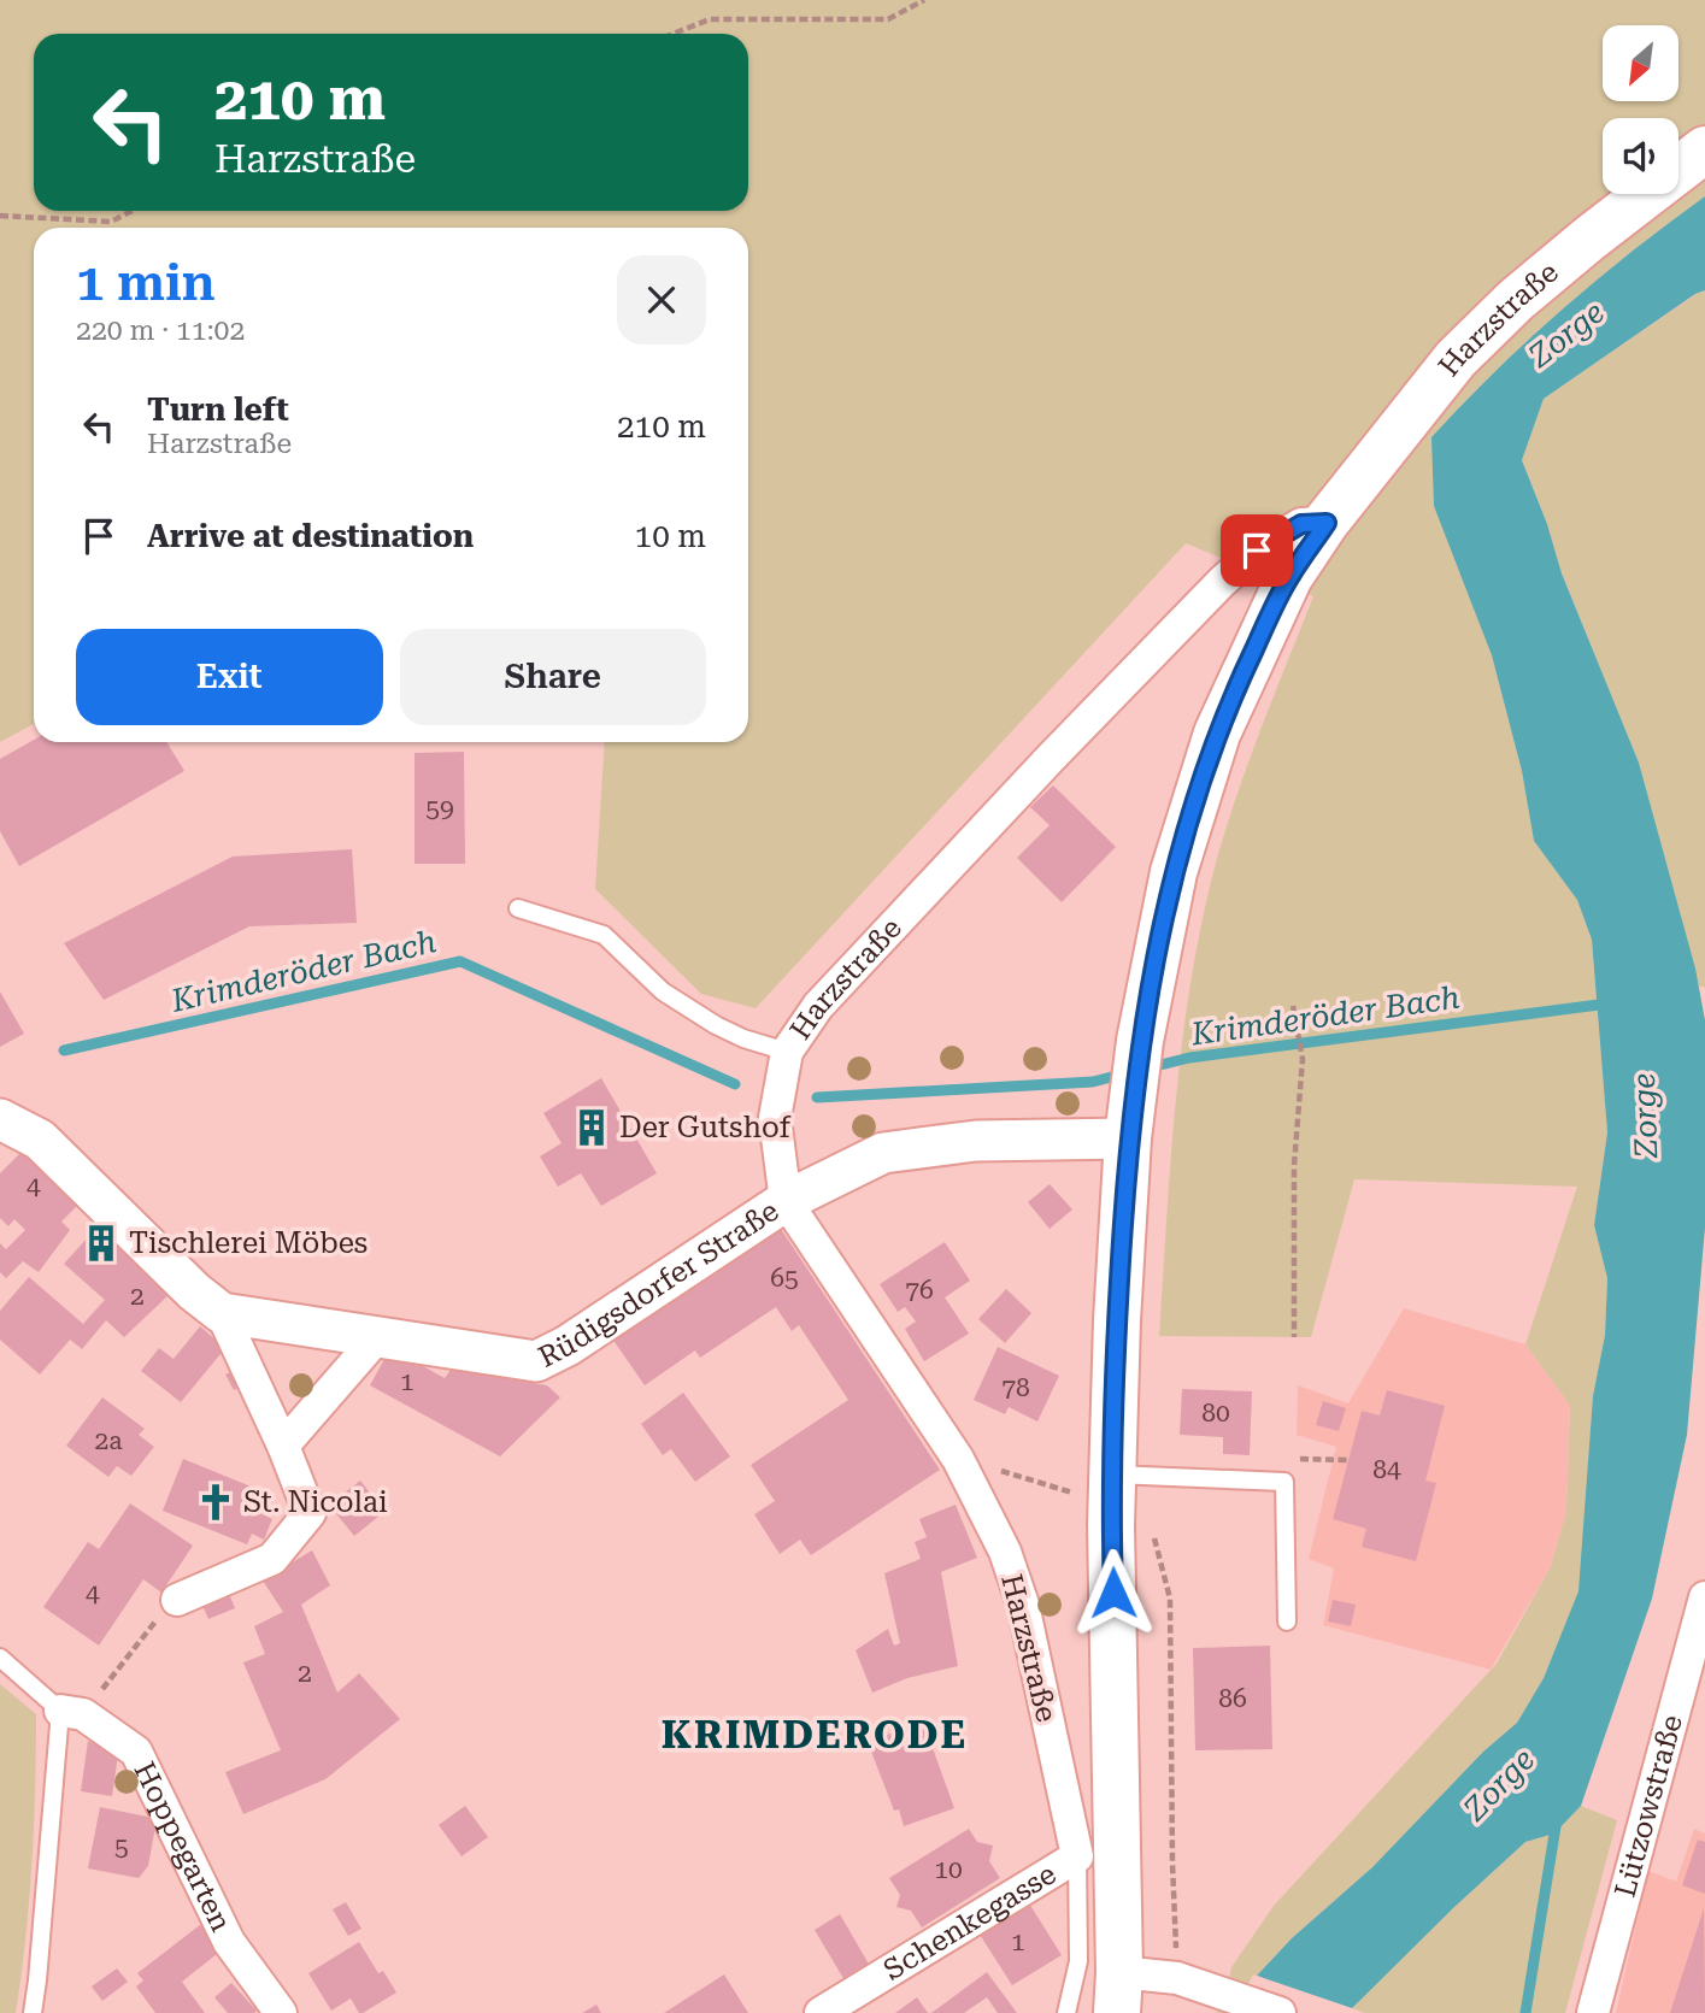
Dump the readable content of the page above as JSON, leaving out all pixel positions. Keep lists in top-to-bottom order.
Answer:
{
  "streets": {
    "main road": ["Harzstraße"],
    "street": [
      "Rüdigsdorfer Straße",
      "Lützowstraße",
      "Hoppegarten",
      "Schenkegasse"
    ]
  },
  "crossings": [
    ["Harzstraße", "Rüdigsdorfer Straße"],
    ["Harzstraße", "Schenkegasse"]
  ],
  "districts": ["KRIMDERODE"],
  "water": ["Zorge", "Krimderöder Bach"],
  "places": {
    "building": ["Der Gutshof", "Tischlerei Möbes"],
    "church": ["St. Nicolai"]
  },
  "house_numbers": [
    "59",
    "4",
    "65",
    "76",
    "2",
    "1",
    "78",
    "80",
    "2a",
    "84",
    "4",
    "2",
    "86",
    "5",
    "10",
    "1"
  ],
  "north": "bottom left",
  "page": {
    "turn": ["210 m", "Harzstraße"],
    "heading": ["1 min", "220 m · 11:02"],
    "list": [
      {
        "name": "Turn left",
        "note": "Harzstraße",
        "value": "210 m"
      },
      {
        "name": "Arrive at destination",
        "value": "10 m"
      }
    ],
    "buttons": ["Exit", "Share"]
  }
}
